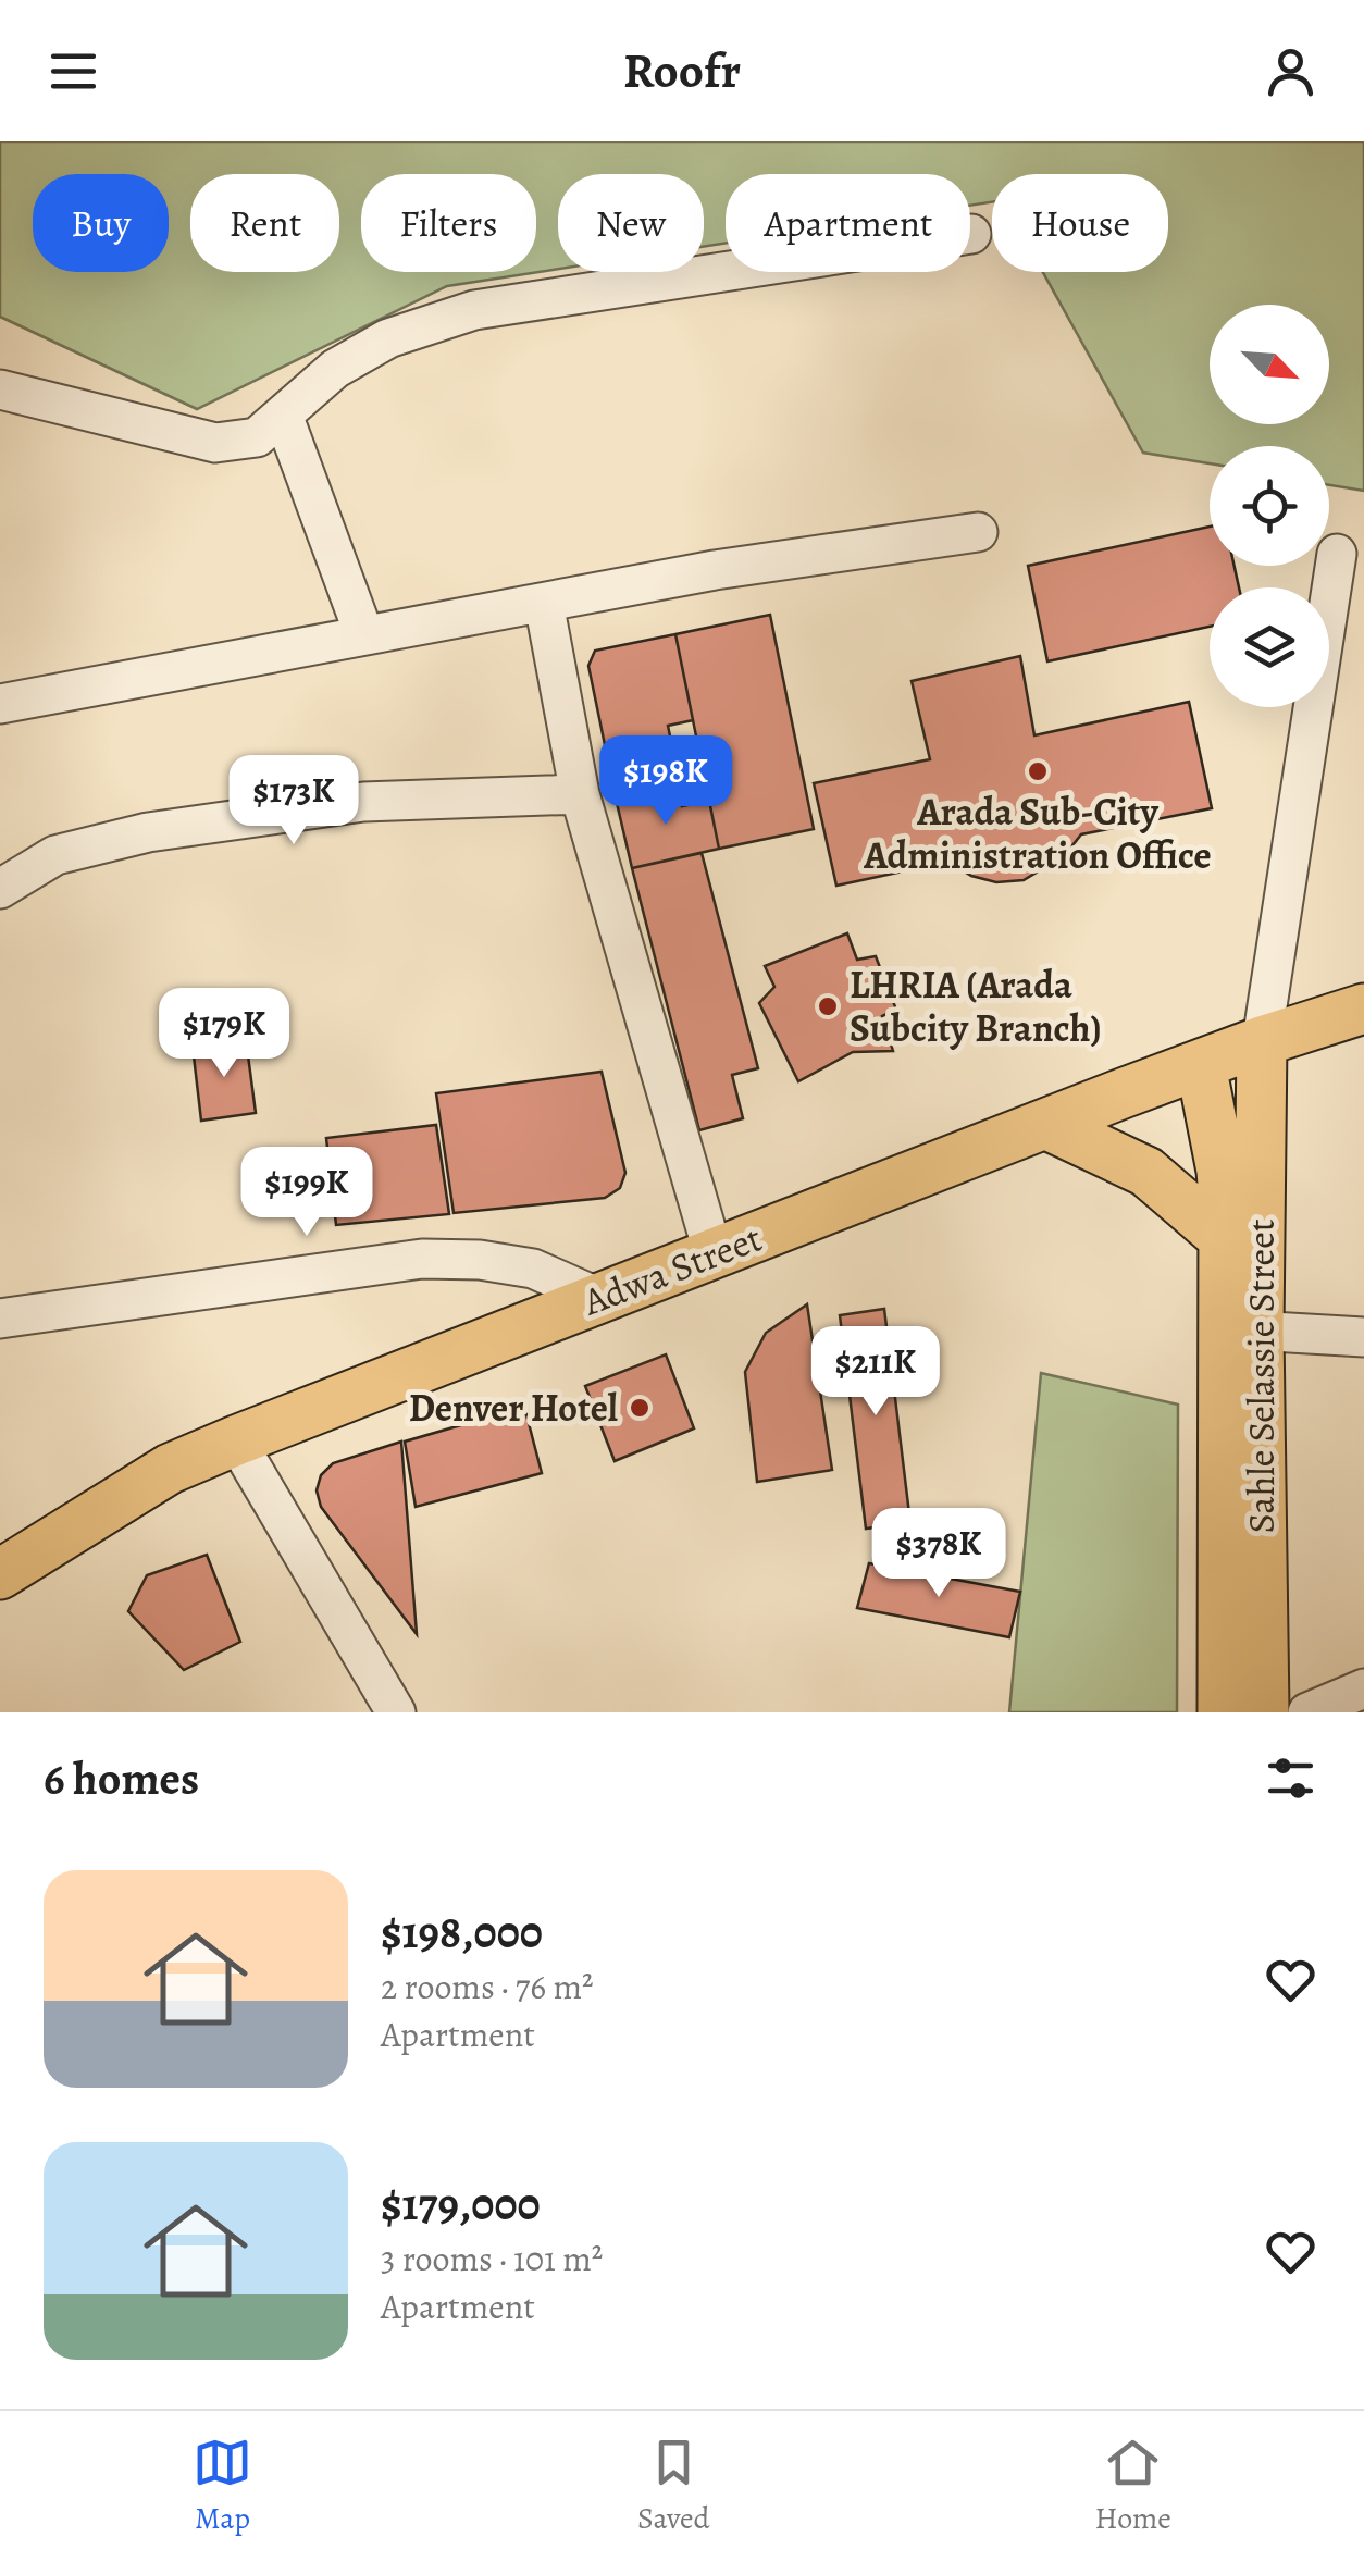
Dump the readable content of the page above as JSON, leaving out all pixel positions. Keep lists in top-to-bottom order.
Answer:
{
  "streets": {
    "main road": ["Adwa Street", "Sahle Selassie Street"]
  },
  "crossings": [
    ["Adwa Street", "Sahle Selassie Street"]
  ],
  "places": ["Arada Sub-City Administration Office", "LHRIA (Arada Subcity Branch)", "Denver Hotel"],
  "north": "bottom right",
  "page": {
    "header": "Roofr",
    "chip": [
      "Buy",
      "Rent",
      "Filters",
      "New",
      "Apartment",
      "House"
    ],
    "price": [
      "$198K",
      "$173K",
      "$179K",
      "$199K",
      "$211K",
      "$378K"
    ],
    "heading": "6 homes",
    "list": [
      {
        "name": "$198,000",
        "note": "2 rooms · 76 m² · Apartment"
      },
      {
        "name": "$179,000",
        "note": "3 rooms · 101 m² · Apartment"
      }
    ],
    "tabs": ["Map", "Saved", "Home"]
  }
}
